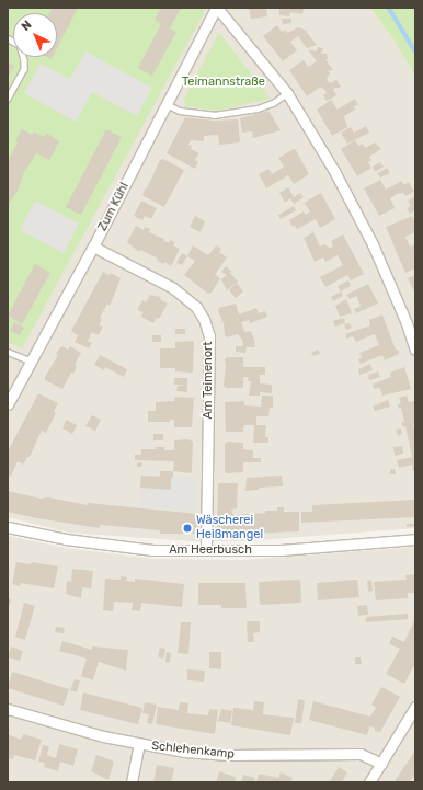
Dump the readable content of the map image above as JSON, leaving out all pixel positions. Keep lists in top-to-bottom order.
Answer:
{
  "streets": {
    "street": [
      "Zum Kühl",
      "Am Teimenort",
      "Am Heerbusch",
      "Schlehenkamp"
    ]
  },
  "crossings": [
    ["Zum Kühl", "Am Teimenort"],
    ["Am Teimenort", "Am Heerbusch"]
  ],
  "parks": ["Teimannstraße"],
  "places": ["Wäscherei Heißmangel"],
  "north": "top left"
}
